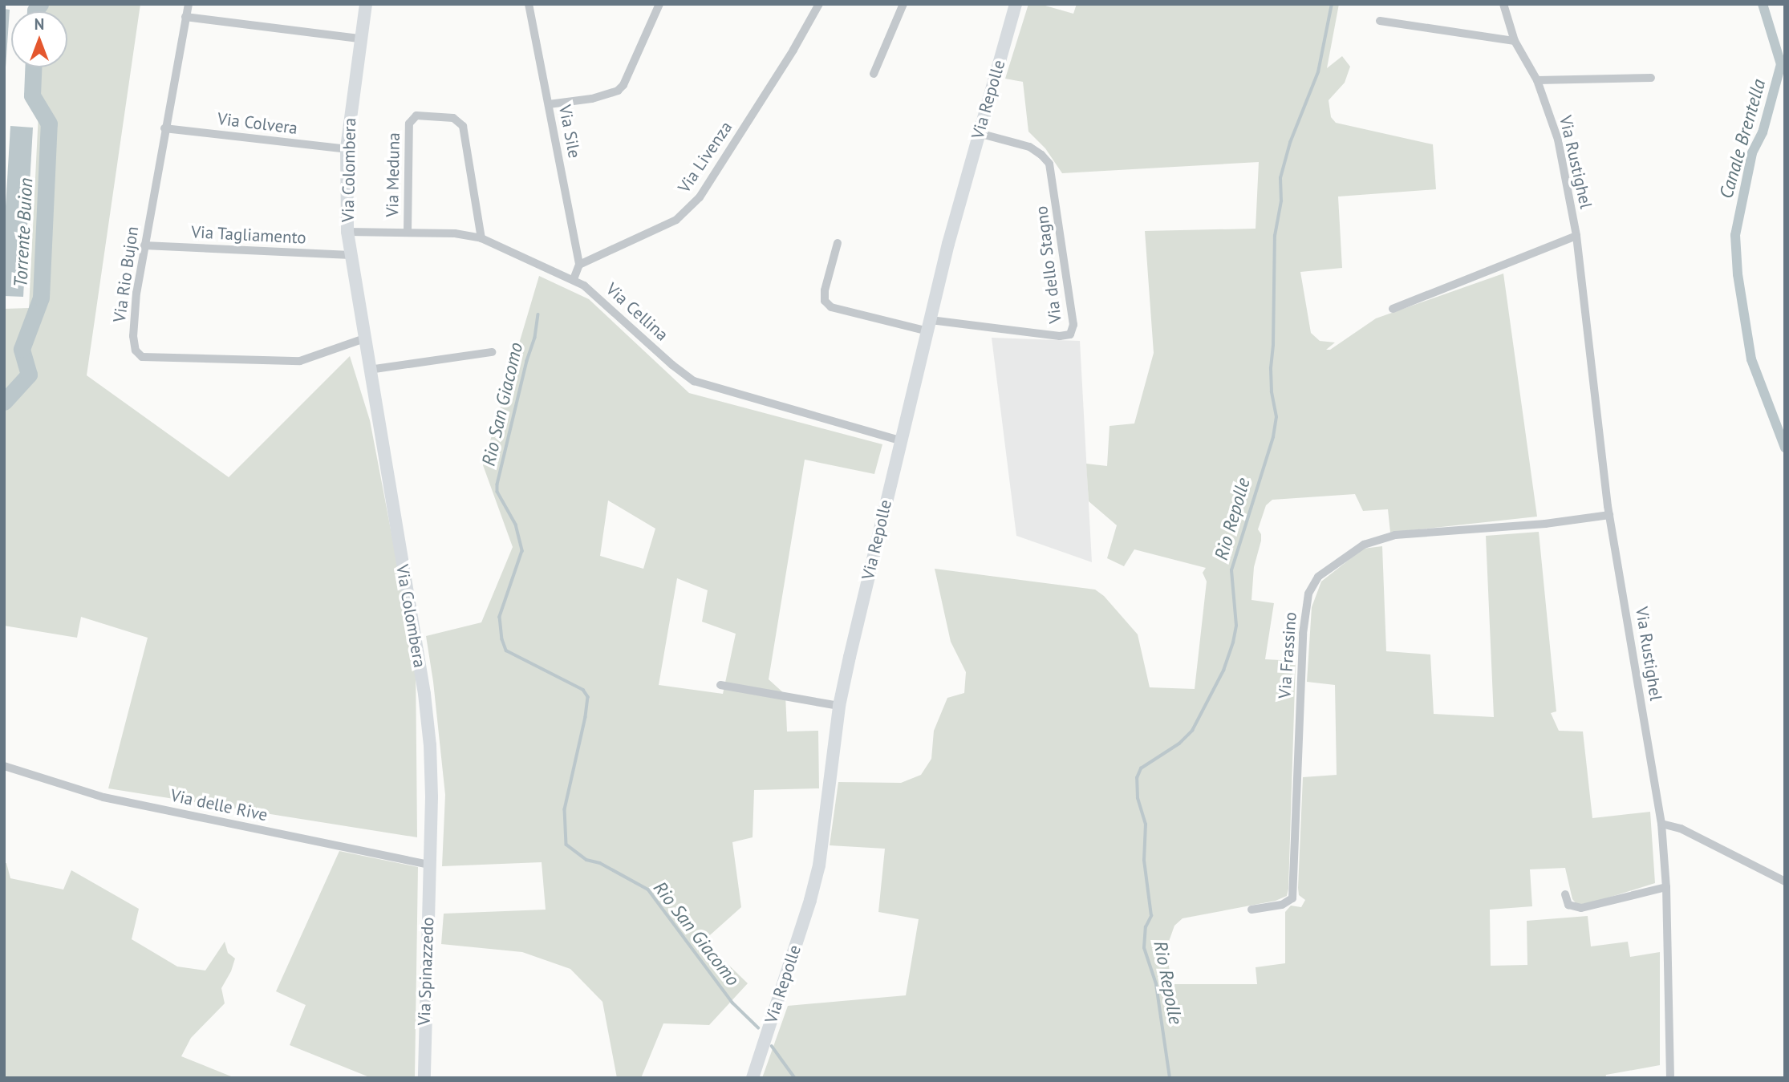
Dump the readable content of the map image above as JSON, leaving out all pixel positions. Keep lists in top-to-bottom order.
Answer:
{
  "streets": {
    "street": [
      "Via Repolle",
      "Via Colvera",
      "Via Sile",
      "Via Livenza",
      "Via Rustighel",
      "Via Colombera",
      "Via Meduna",
      "Via Tagliamento",
      "Via dello Stagno",
      "Via Rio Bujon",
      "Via Cellina",
      "Via Frassino",
      "Via delle Rive",
      "Via Spinazzedo"
    ]
  },
  "crossings": [
    ["Via Repolle", "Via dello Stagno"],
    ["Via Repolle", "Via Cellina"],
    ["Via Colvera", "Via Colombera"],
    ["Via Colvera", "Via Rio Bujon"],
    ["Via Sile", "Via Livenza"],
    ["Via Rustighel", "Via Frassino"],
    ["Via Colombera", "Via Tagliamento"],
    ["Via Colombera", "Via Rio Bujon"],
    ["Via Colombera", "Via Cellina"],
    ["Via Colombera", "Via delle Rive"],
    ["Via Colombera", "Via Spinazzedo"],
    ["Via Meduna", "Via Cellina"],
    ["Via Tagliamento", "Via Rio Bujon"],
    ["Via delle Rive", "Via Spinazzedo"]
  ],
  "water": [
    "Canale Brentella",
    "Torrente Buion",
    "Rio San Giacomo",
    "Rio Repolle"
  ],
  "north": "top"
}
